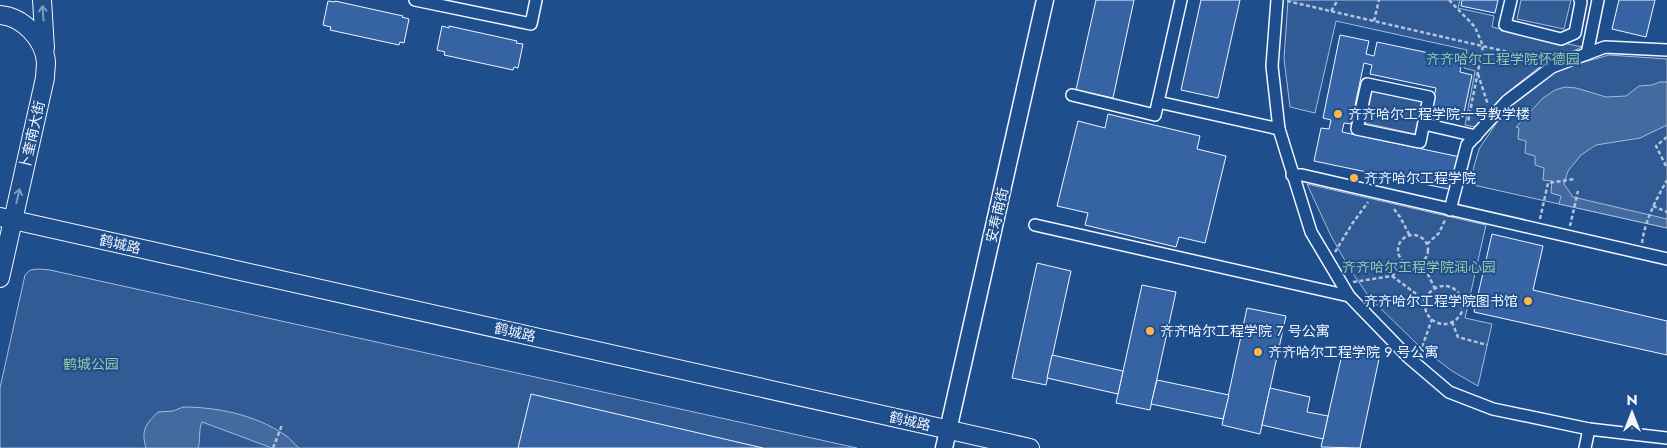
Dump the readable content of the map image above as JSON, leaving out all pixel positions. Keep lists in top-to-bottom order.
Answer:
{
  "streets": {
    "main road": ["卜奎南大街", "鹤城路"],
    "street": ["安寿南街"]
  },
  "crossings": [
    ["卜奎南大街", "鹤城路"],
    ["安寿南街", "鹤城路"]
  ],
  "one_way": ["卜奎南大街"],
  "parks": ["齐齐哈尔工程学院怀德园", "齐齐哈尔工程学院润心园", "鹤城公园"],
  "places": [
    "齐齐哈尔工程学院一号教学楼",
    "齐齐哈尔工程学院",
    "齐齐哈尔工程学院图书馆",
    "齐齐哈尔工程学院 7 号公寓",
    "齐齐哈尔工程学院 9 号公寓"
  ],
  "north": "top"
}
